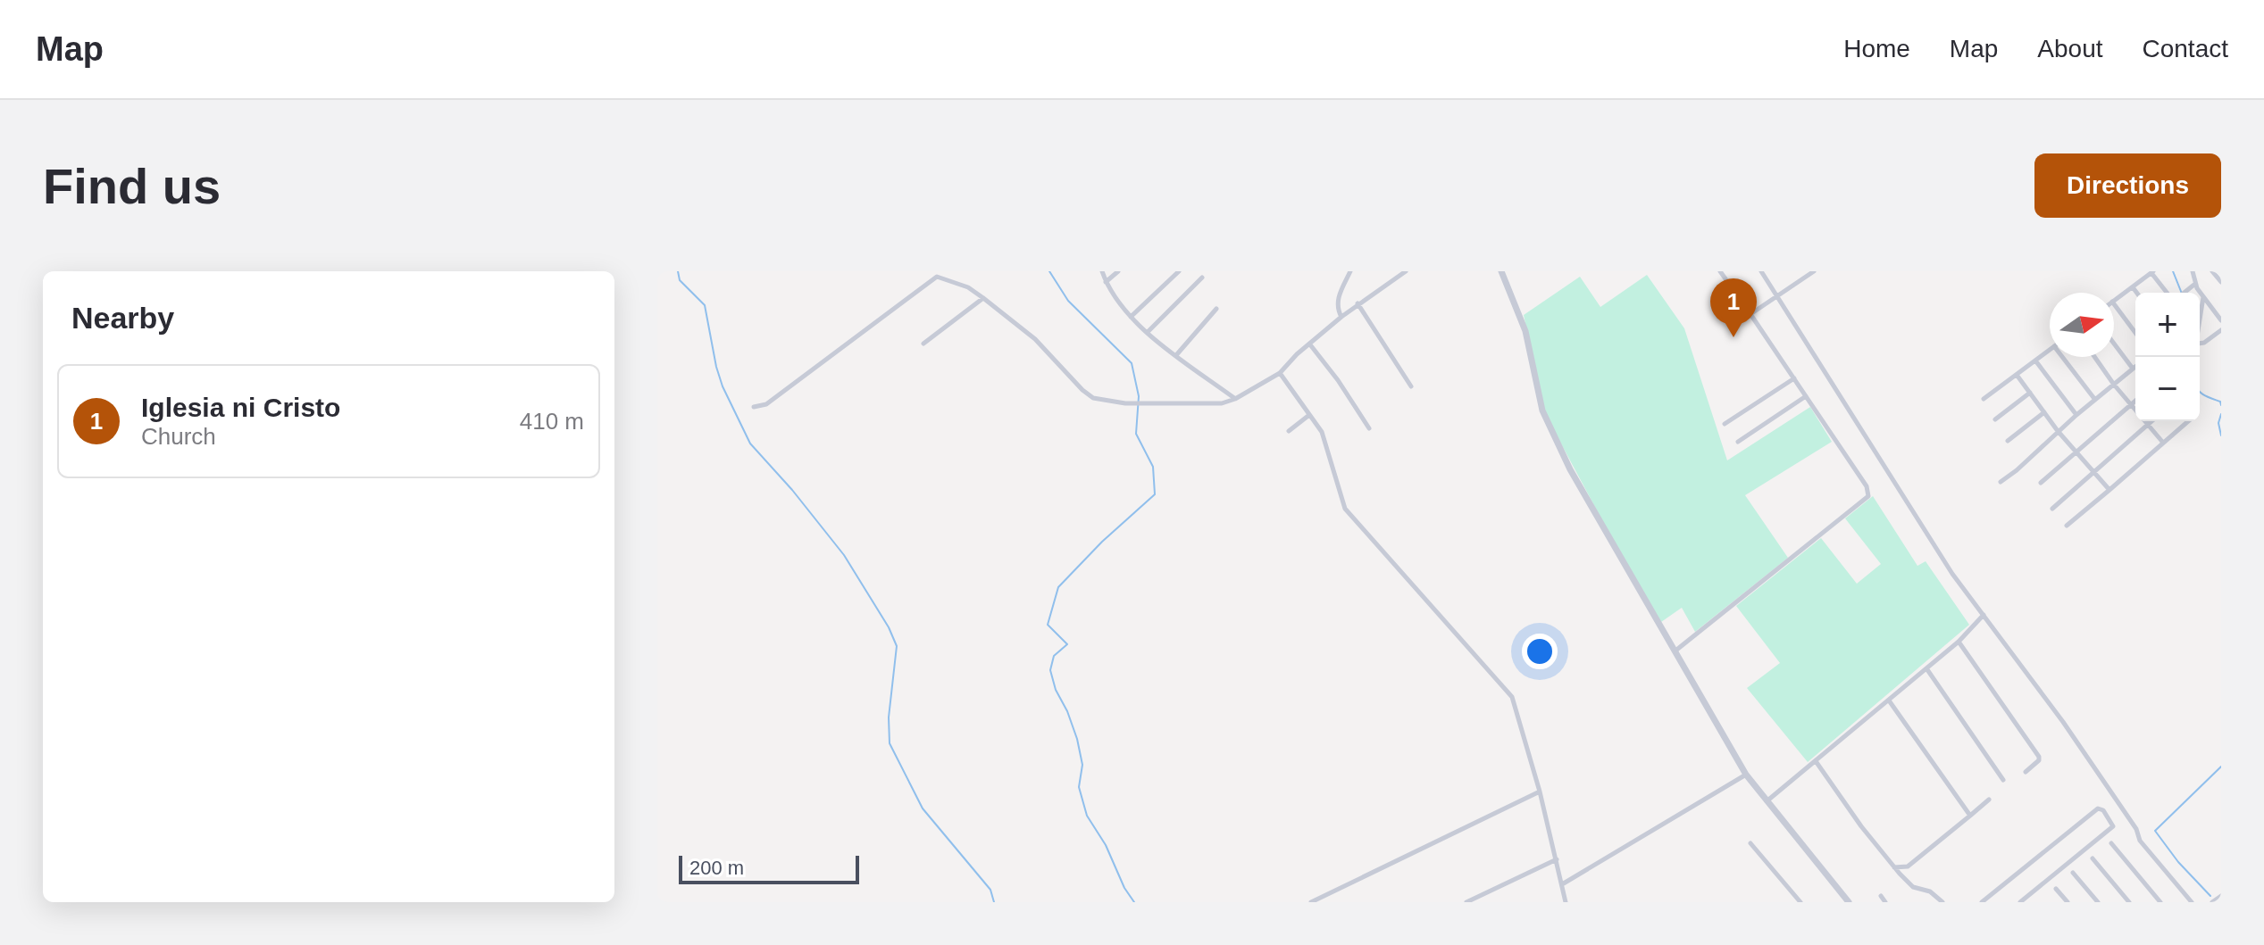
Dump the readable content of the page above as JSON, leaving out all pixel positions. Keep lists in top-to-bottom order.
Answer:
{
  "scale_bar": "200 m",
  "north": "right",
  "page": {
    "header": "Map",
    "nav": [
      "Home",
      "Map",
      "About",
      "Contact"
    ],
    "buttons": "Directions",
    "title": "Find us",
    "heading": "Nearby",
    "pins": "1",
    "map_buttons": ["+", "−"],
    "list": [
      {
        "mark": "1",
        "name": "Iglesia ni Cristo",
        "note": "Church",
        "value": "410 m"
      }
    ],
    "scale": "200 m"
  }
}
